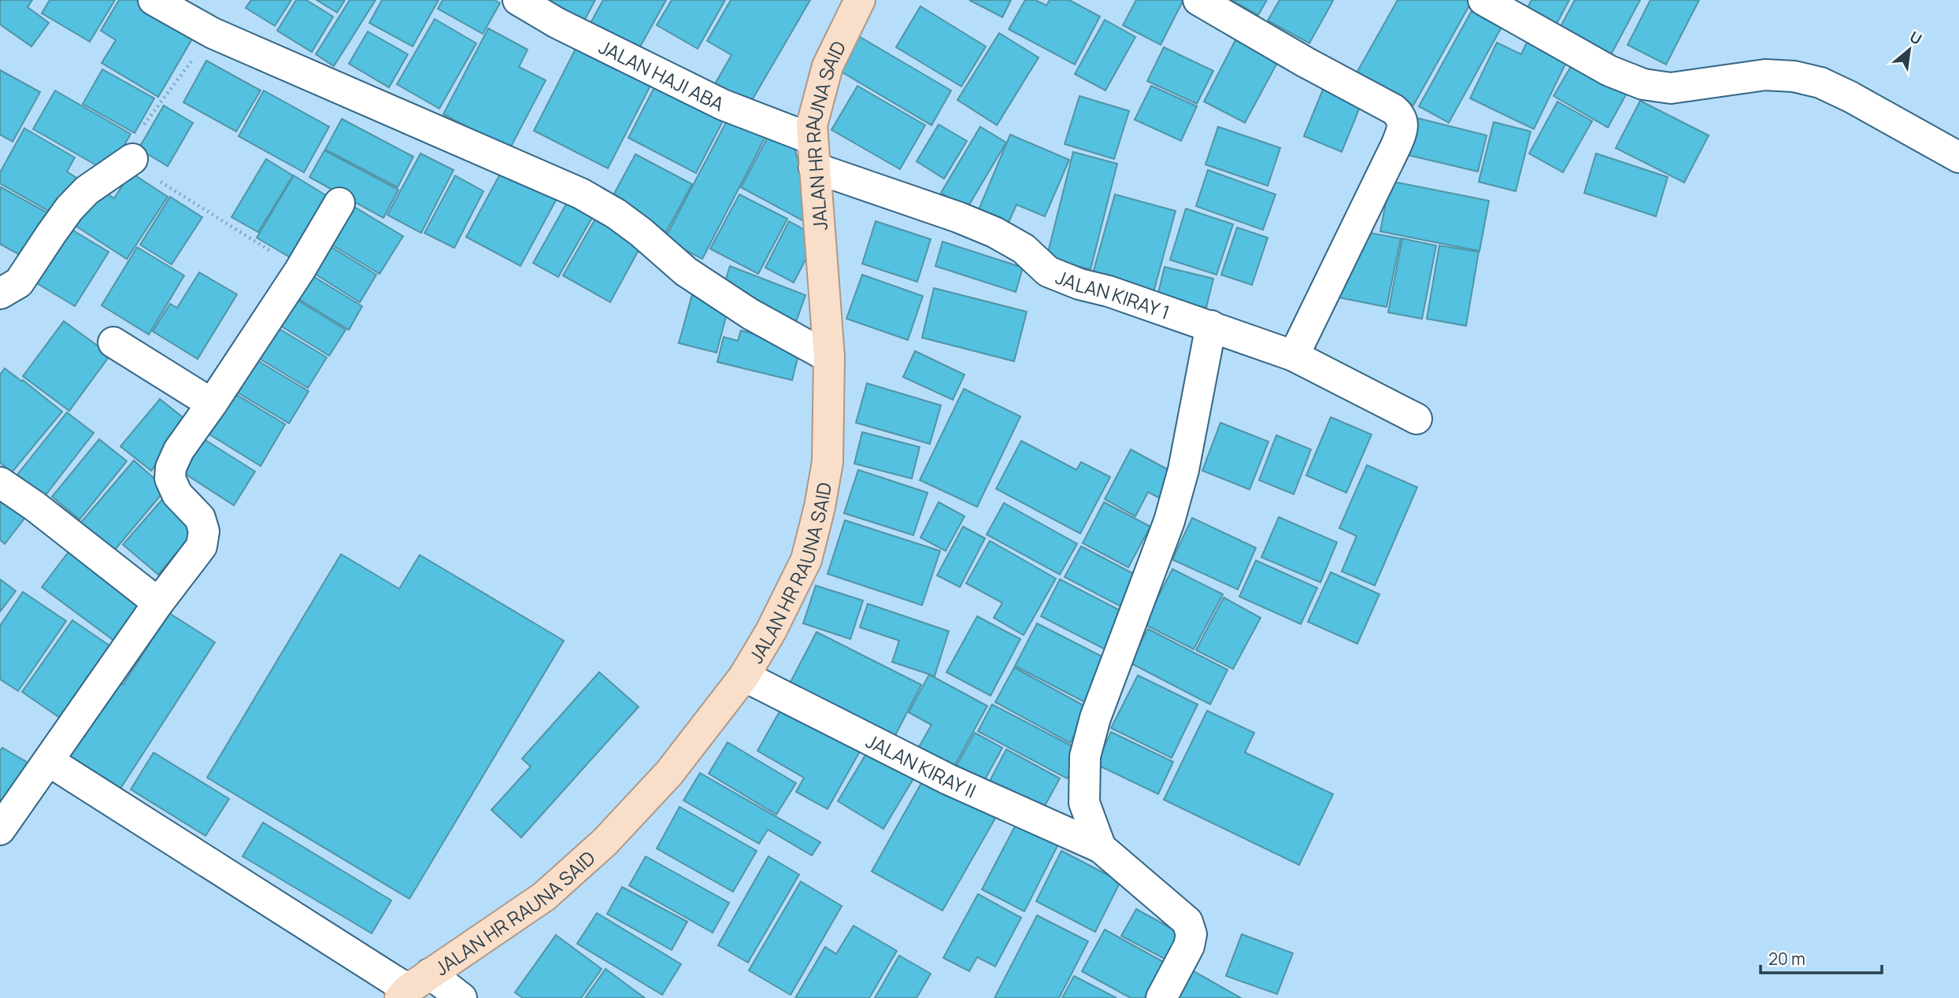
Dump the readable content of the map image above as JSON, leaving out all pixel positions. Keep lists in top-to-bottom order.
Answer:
{
  "streets": {
    "main road": ["JALAN HR RAUNA SAID"],
    "street": ["JALAN HAJI ABA", "JALAN KIRAY 1", "JALAN KIRAY II"]
  },
  "crossings": [
    ["JALAN HAJI ABA", "JALAN HR RAUNA SAID"],
    ["JALAN HAJI ABA", "JALAN KIRAY 1"],
    ["JALAN HR RAUNA SAID", "JALAN KIRAY 1"],
    ["JALAN HR RAUNA SAID", "JALAN KIRAY II"]
  ],
  "scale_bar": "20 m",
  "north": "top right"
}
